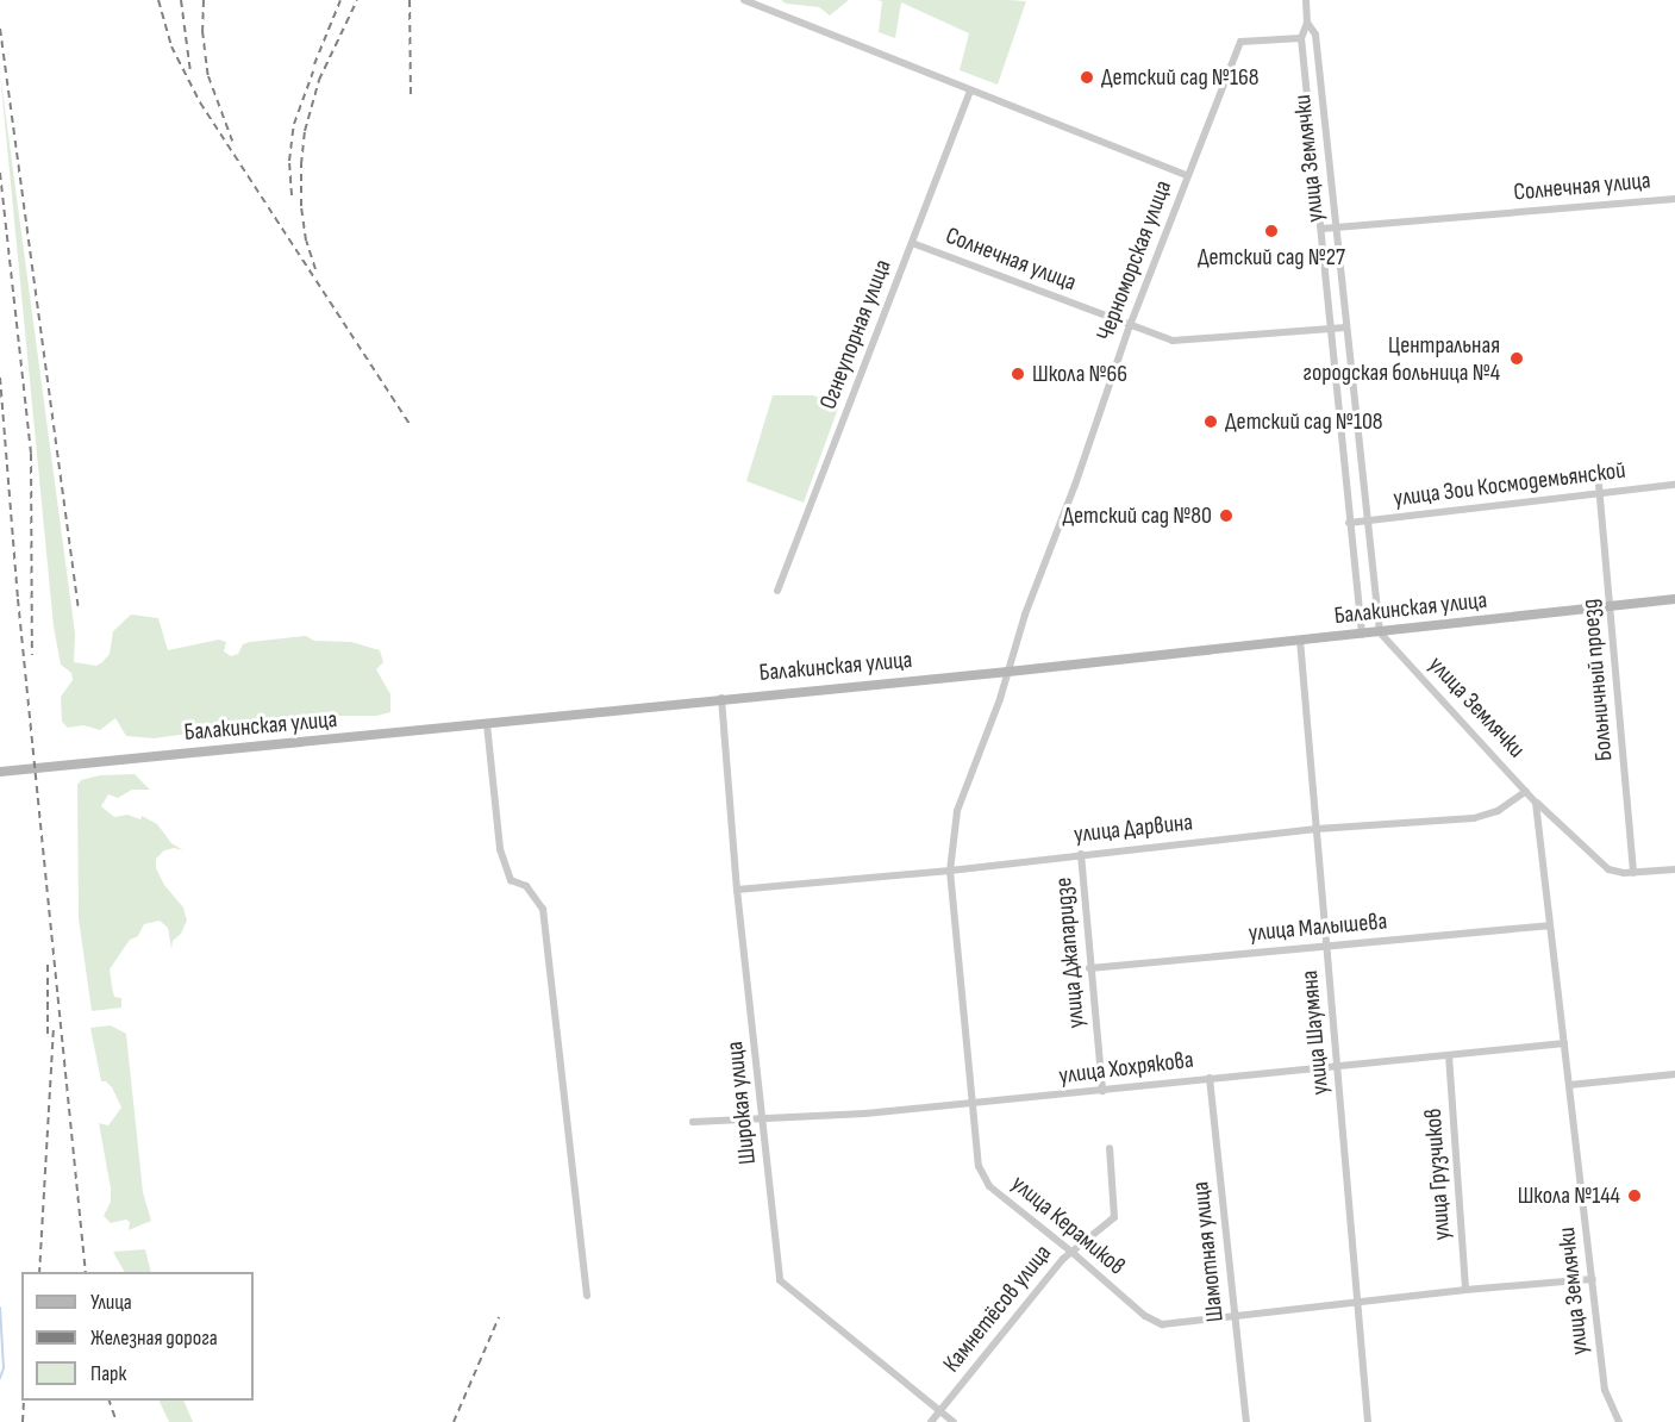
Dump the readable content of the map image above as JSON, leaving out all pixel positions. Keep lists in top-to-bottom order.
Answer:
{
  "streets": {
    "main road": ["Балакинская улица"],
    "street": [
      "улица Землячки",
      "Солнечная улица",
      "Черноморская улица",
      "Огнеупорная улица",
      "улица Зои Космодемьянской",
      "Больничный проезд",
      "улица Дарвина",
      "улица Малышева",
      "улица Джапаридзе",
      "улица Шаумяна",
      "улица Хохрякова",
      "Широкая улица",
      "улица Грузчиков",
      "улица Керамиков",
      "Шамотная улица",
      "Камнетёсов улица"
    ]
  },
  "crossings": [
    ["улица Землячки", "Солнечная улица"],
    ["улица Землячки", "Черноморская улица"],
    ["улица Землячки", "улица Зои Космодемьянской"],
    ["улица Землячки", "Балакинская улица"],
    ["улица Землячки", "улица Дарвина"],
    ["улица Землячки", "улица Малышева"],
    ["улица Землячки", "улица Хохрякова"],
    ["улица Землячки", "улица Керамиков"],
    ["Солнечная улица", "Черноморская улица"],
    ["Солнечная улица", "Огнеупорная улица"],
    ["Черноморская улица", "Балакинская улица"],
    ["Черноморская улица", "улица Керамиков"],
    ["улица Зои Космодемьянской", "Больничный проезд"],
    ["Балакинская улица", "Больничный проезд"],
    ["Балакинская улица", "улица Шаумяна"],
    ["Балакинская улица", "Широкая улица"],
    ["Балакинская улица", "улица Керамиков"],
    ["улица Дарвина", "улица Джапаридзе"],
    ["улица Дарвина", "улица Шаумяна"],
    ["улица Дарвина", "Широкая улица"],
    ["улица Дарвина", "улица Керамиков"],
    ["улица Малышева", "улица Джапаридзе"],
    ["улица Малышева", "улица Шаумяна"],
    ["улица Джапаридзе", "улица Хохрякова"],
    ["улица Шаумяна", "улица Хохрякова"],
    ["улица Шаумяна", "улица Керамиков"],
    ["улица Хохрякова", "Широкая улица"],
    ["улица Хохрякова", "улица Грузчиков"],
    ["улица Хохрякова", "улица Керамиков"],
    ["улица Хохрякова", "Шамотная улица"],
    ["Широкая улица", "Камнетёсов улица"],
    ["улица Грузчиков", "улица Керамиков"],
    ["улица Керамиков", "Шамотная улица"],
    ["улица Керамиков", "Камнетёсов улица"]
  ],
  "places": [
    "Детский сад №168",
    "Детский сад №27",
    "Центральная городская больница №4",
    "Школа №66",
    "Детский сад №108",
    "Детский сад №80",
    "Школа №144"
  ],
  "legend": ["Улица", "Железная дорога", "Парк"]
}
